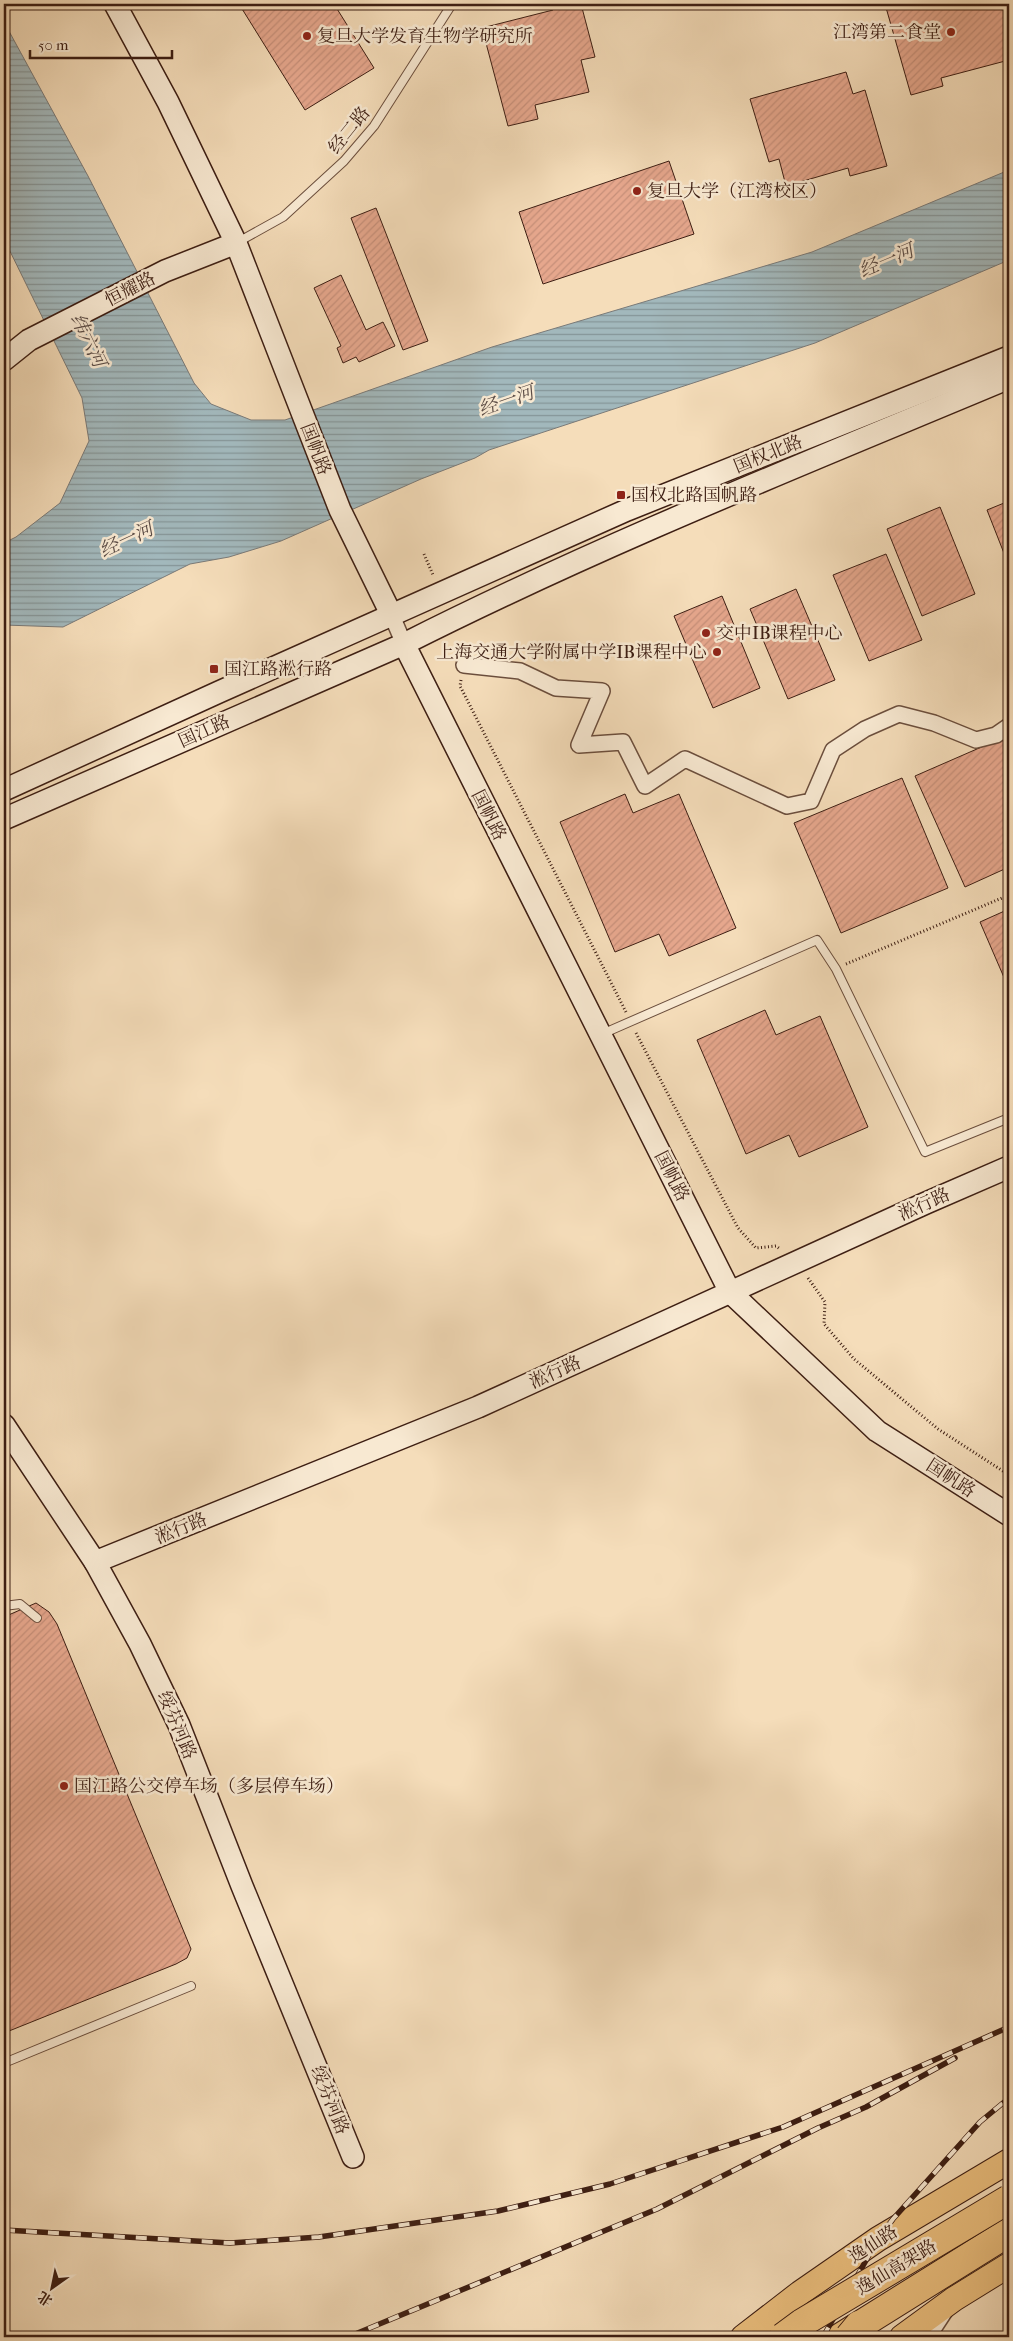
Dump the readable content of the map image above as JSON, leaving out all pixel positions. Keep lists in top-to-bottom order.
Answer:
{
  "streets": {
    "highway": ["逸仙高架路"],
    "main road": ["逸仙路"],
    "street": [
      "恒耀路",
      "国帆路",
      "国权北路",
      "国江路",
      "淞行路",
      "绥芬河路"
    ],
    "lane": ["经二路"]
  },
  "crossings": [
    ["经二路", "恒耀路"],
    ["经二路", "国帆路"],
    ["恒耀路", "国帆路"],
    ["国帆路", "国权北路"],
    ["国帆路", "国江路"],
    ["国帆路", "淞行路"],
    ["国权北路", "国江路"],
    ["淞行路", "绥芬河路"]
  ],
  "water": ["经一河", "纬六河"],
  "places": {
    "other": [
      "江湾第二食堂",
      "复旦大学发育生物学研究所",
      "复旦大学（江湾校区）",
      "交中IB课程中心",
      "上海交通大学附属中学IB课程中心",
      "国江路公交停车场（多层停车场）"
    ],
    "transit": ["国权北路国帆路", "国江路淞行路"]
  },
  "scale_bar": "50 m",
  "north": "bottom left"
}
